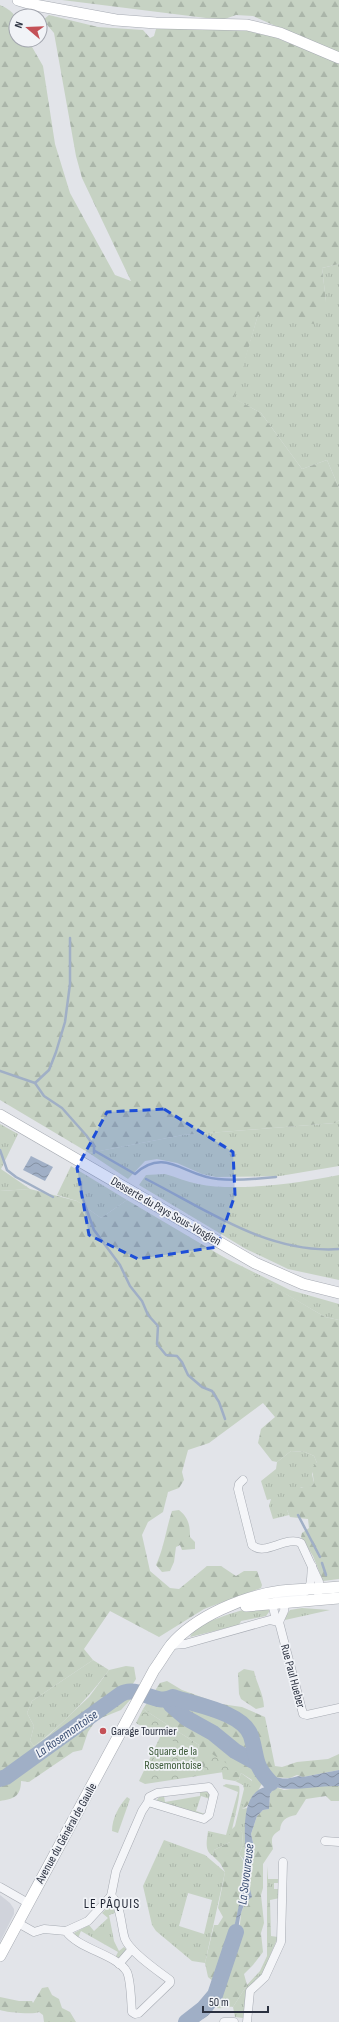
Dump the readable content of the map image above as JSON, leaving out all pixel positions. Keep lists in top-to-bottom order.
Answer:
{
  "streets": {
    "main road": ["Desserte du Pays Sous-Vosgien", "Avenue du Général de Gaulle"],
    "street": ["Rue Paul Hueber"]
  },
  "districts": ["LE PÂQUIS"],
  "water": ["La Rosemontoise", "La Savoureuse"],
  "parks": ["Square de la Rosemontoise"],
  "places": ["Garage Tourmier"],
  "scale_bar": "50 m",
  "north": "left"
}
